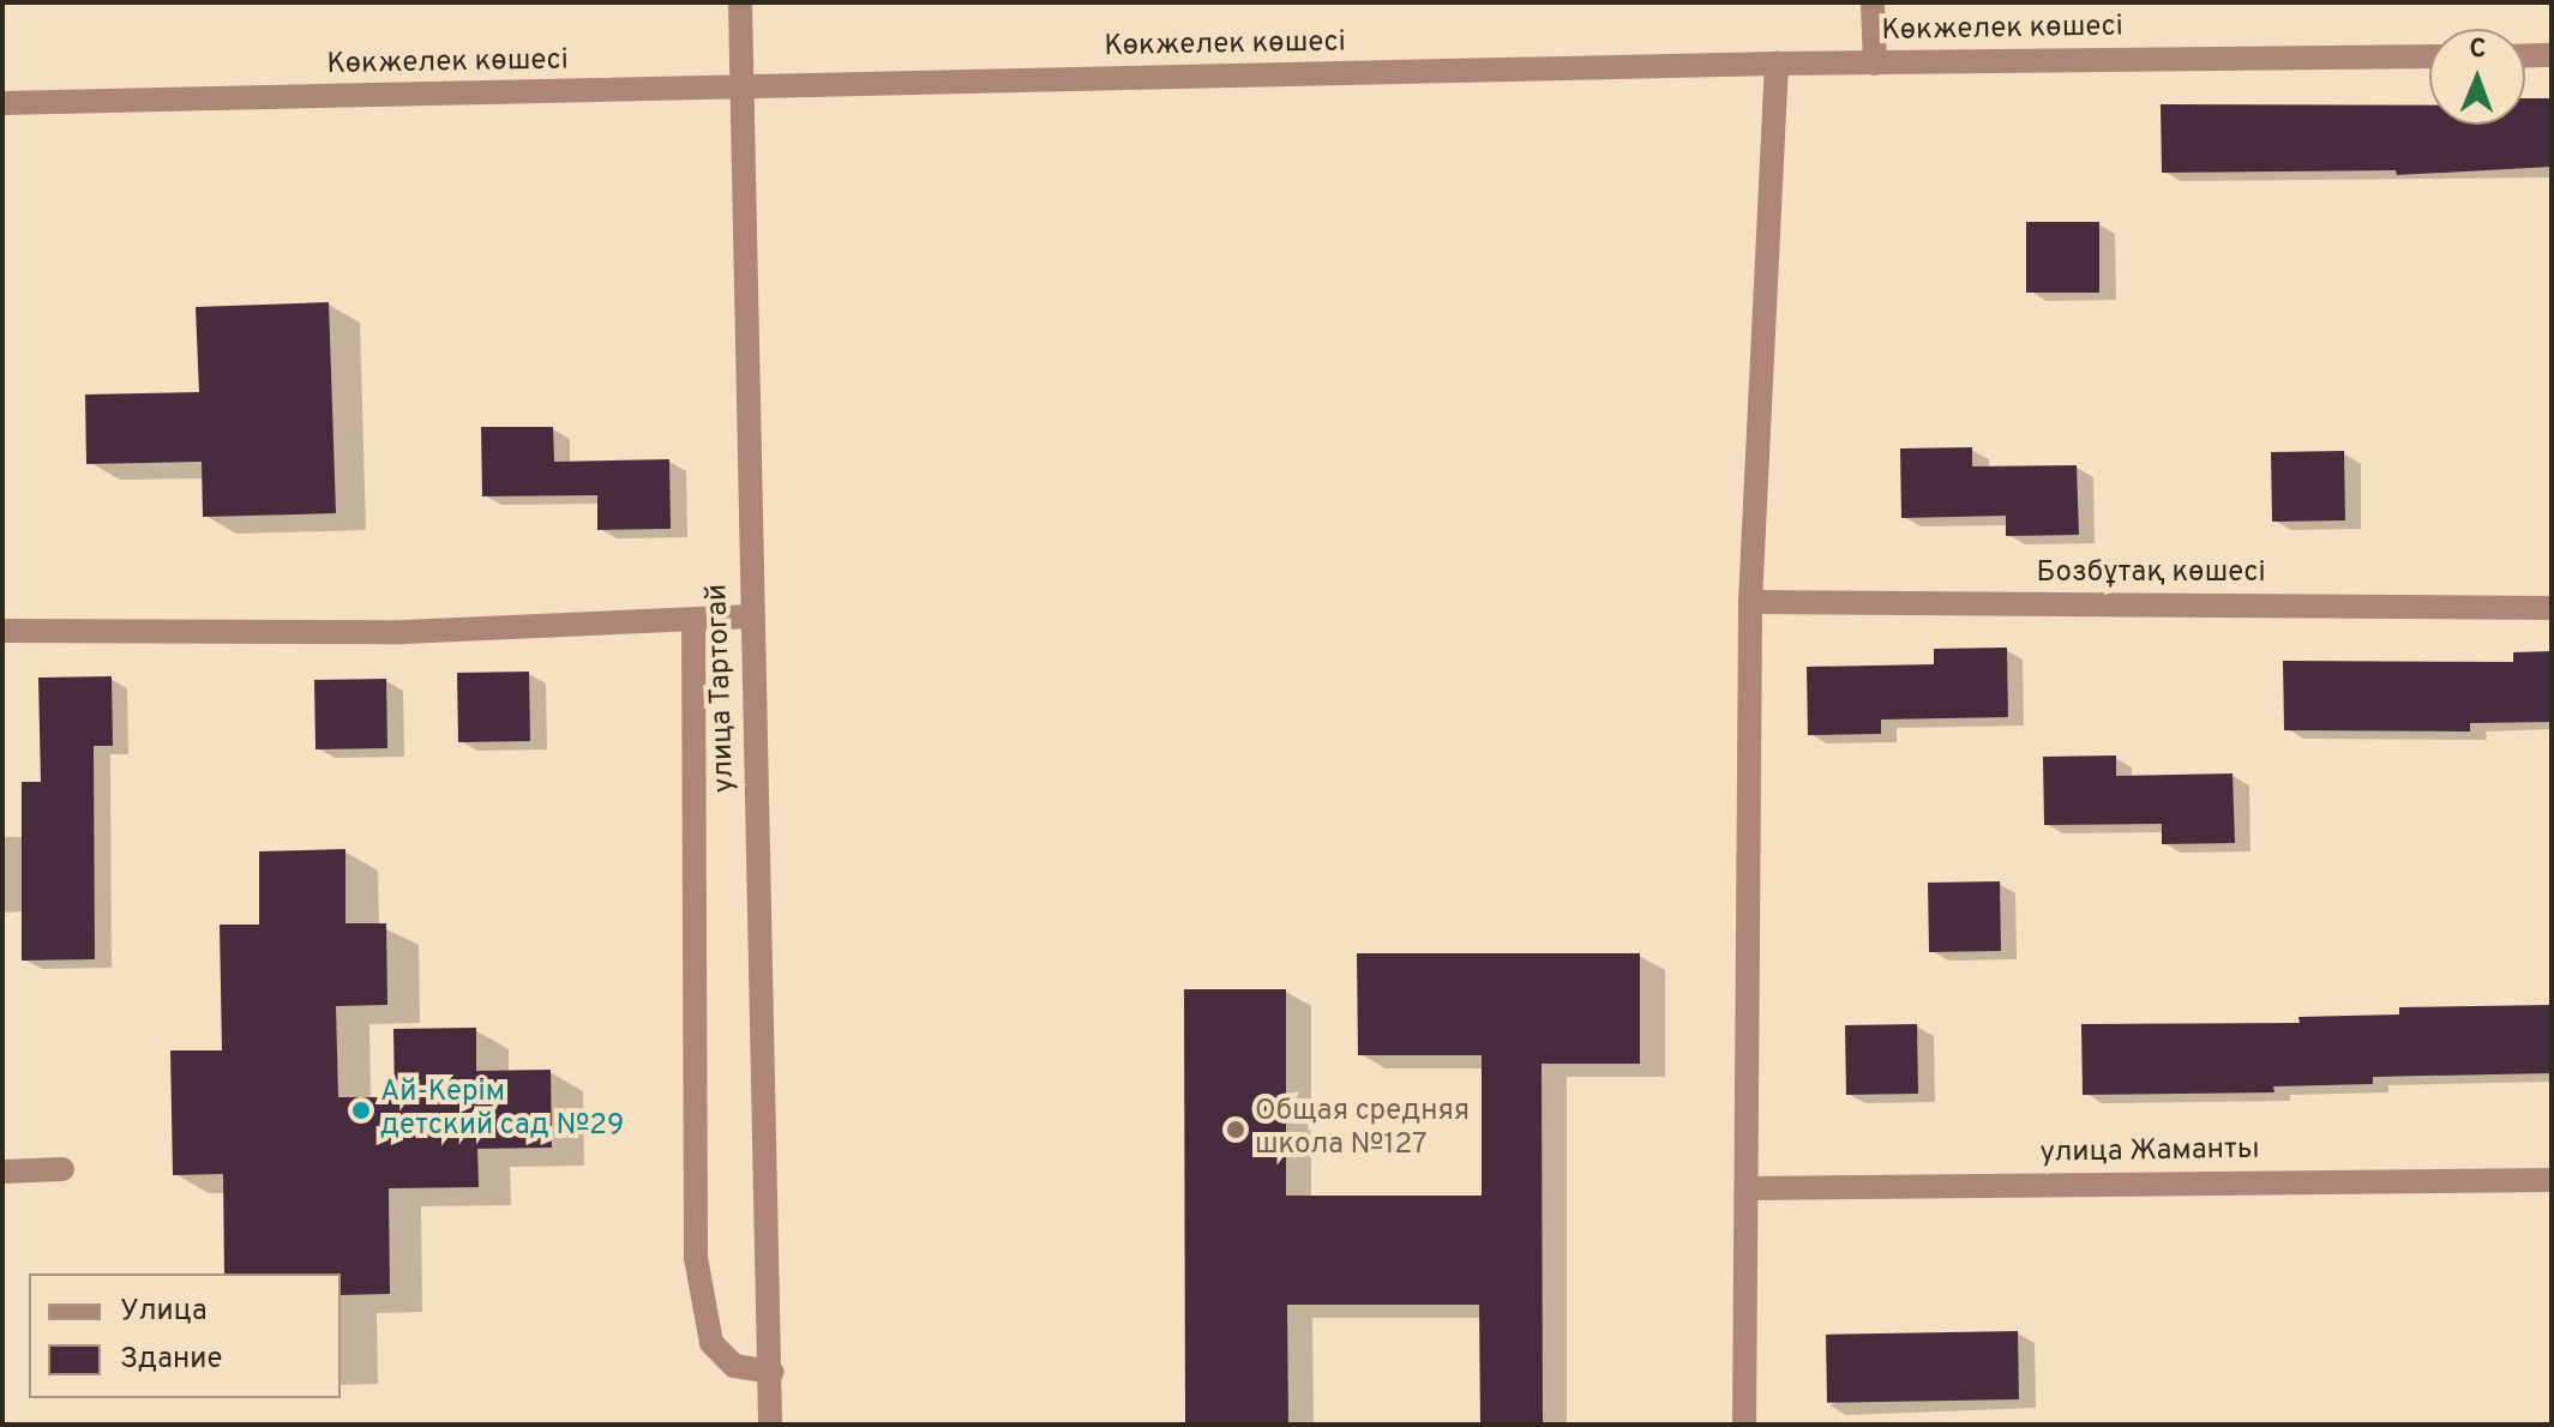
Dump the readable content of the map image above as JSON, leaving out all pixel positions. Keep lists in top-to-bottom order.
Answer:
{
  "streets": {
    "street": [
      "Көкжелек көшесі",
      "Бозбұтақ көшесі",
      "улица Тартогай",
      "улица Жаманты"
    ]
  },
  "crossings": [
    ["Көкжелек көшесі", "улица Тартогай"]
  ],
  "places": ["Ай-Керім детский сад №29", "Общая средняя школа №127"],
  "legend": ["Улица", "Здание"],
  "north": "top"
}
